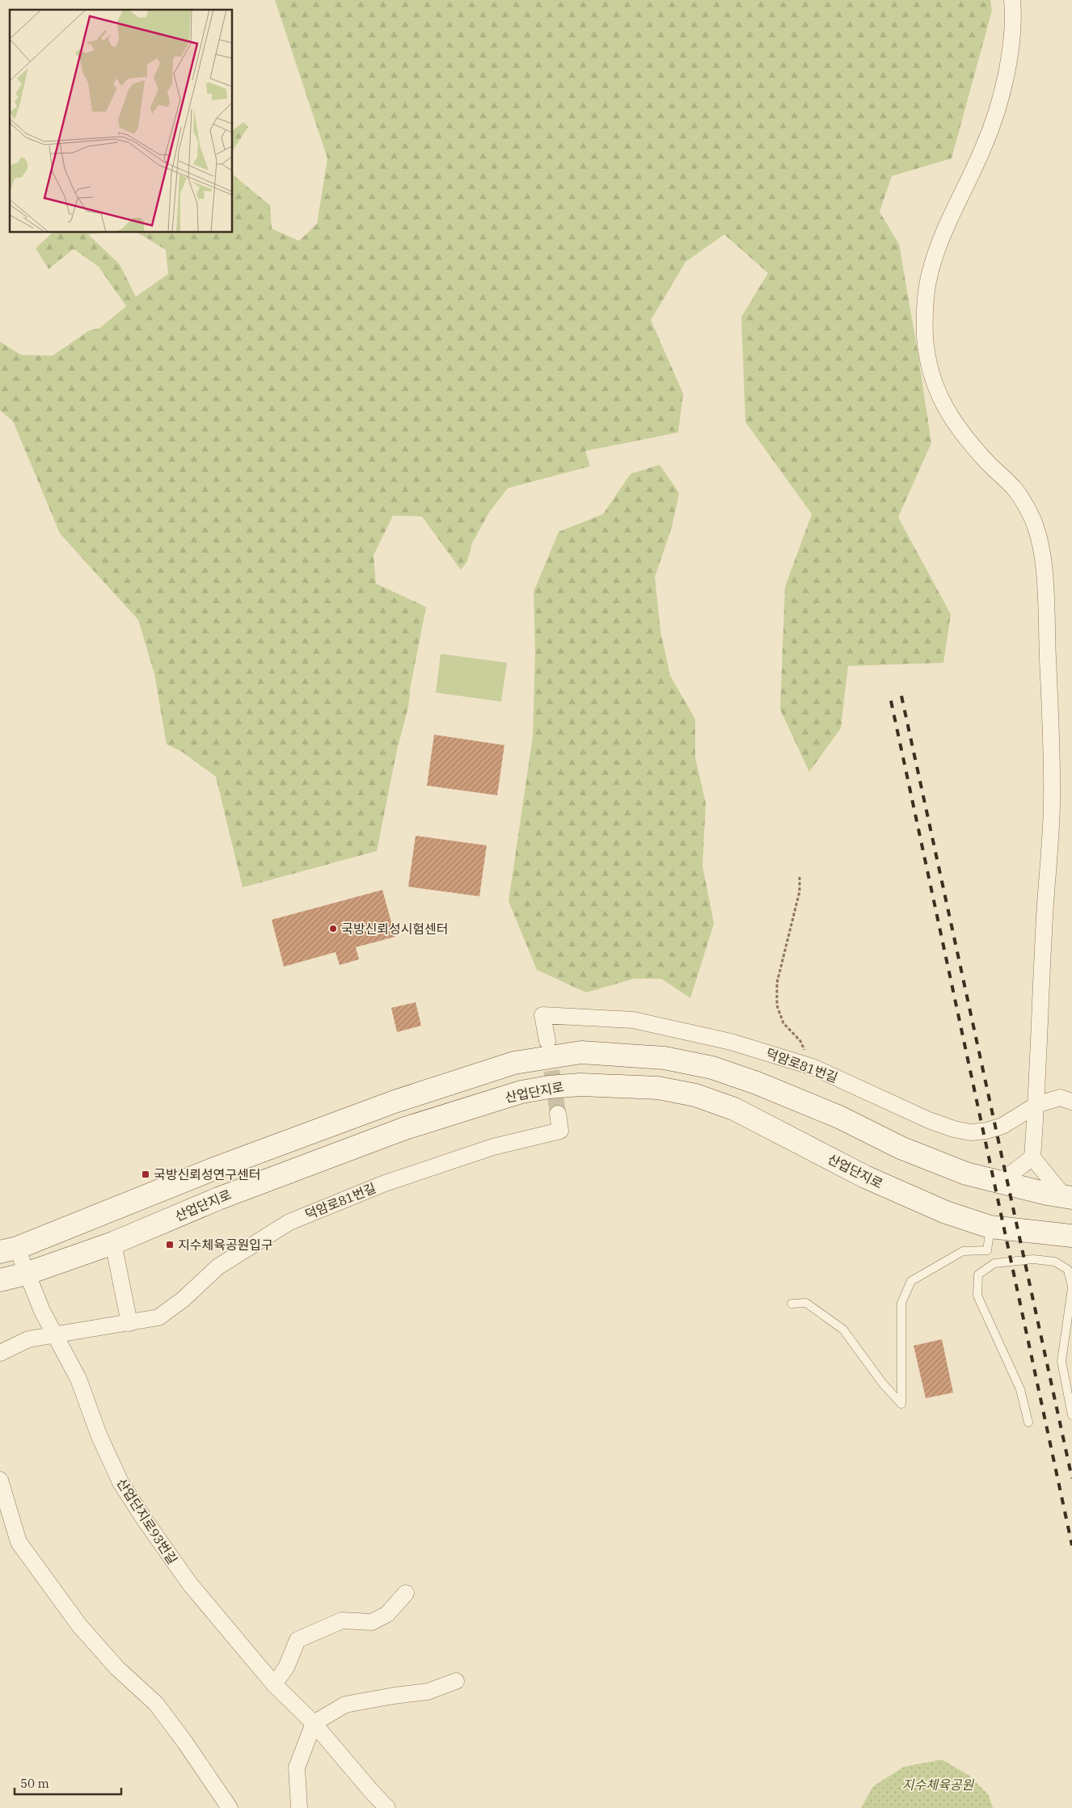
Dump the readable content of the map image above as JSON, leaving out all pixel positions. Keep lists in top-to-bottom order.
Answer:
{
  "streets": {
    "main road": ["산업단지로"],
    "street": ["덕암로81번길", "산업단지로93번길"]
  },
  "crossings": [
    ["산업단지로", "산업단지로93번길"]
  ],
  "parks": ["지수체육공원"],
  "places": {
    "other": ["국방신뢰성시험센터"],
    "transit": ["국방신뢰성연구센터", "지수체육공원입구"]
  },
  "scale_bar": "50 m"
}
